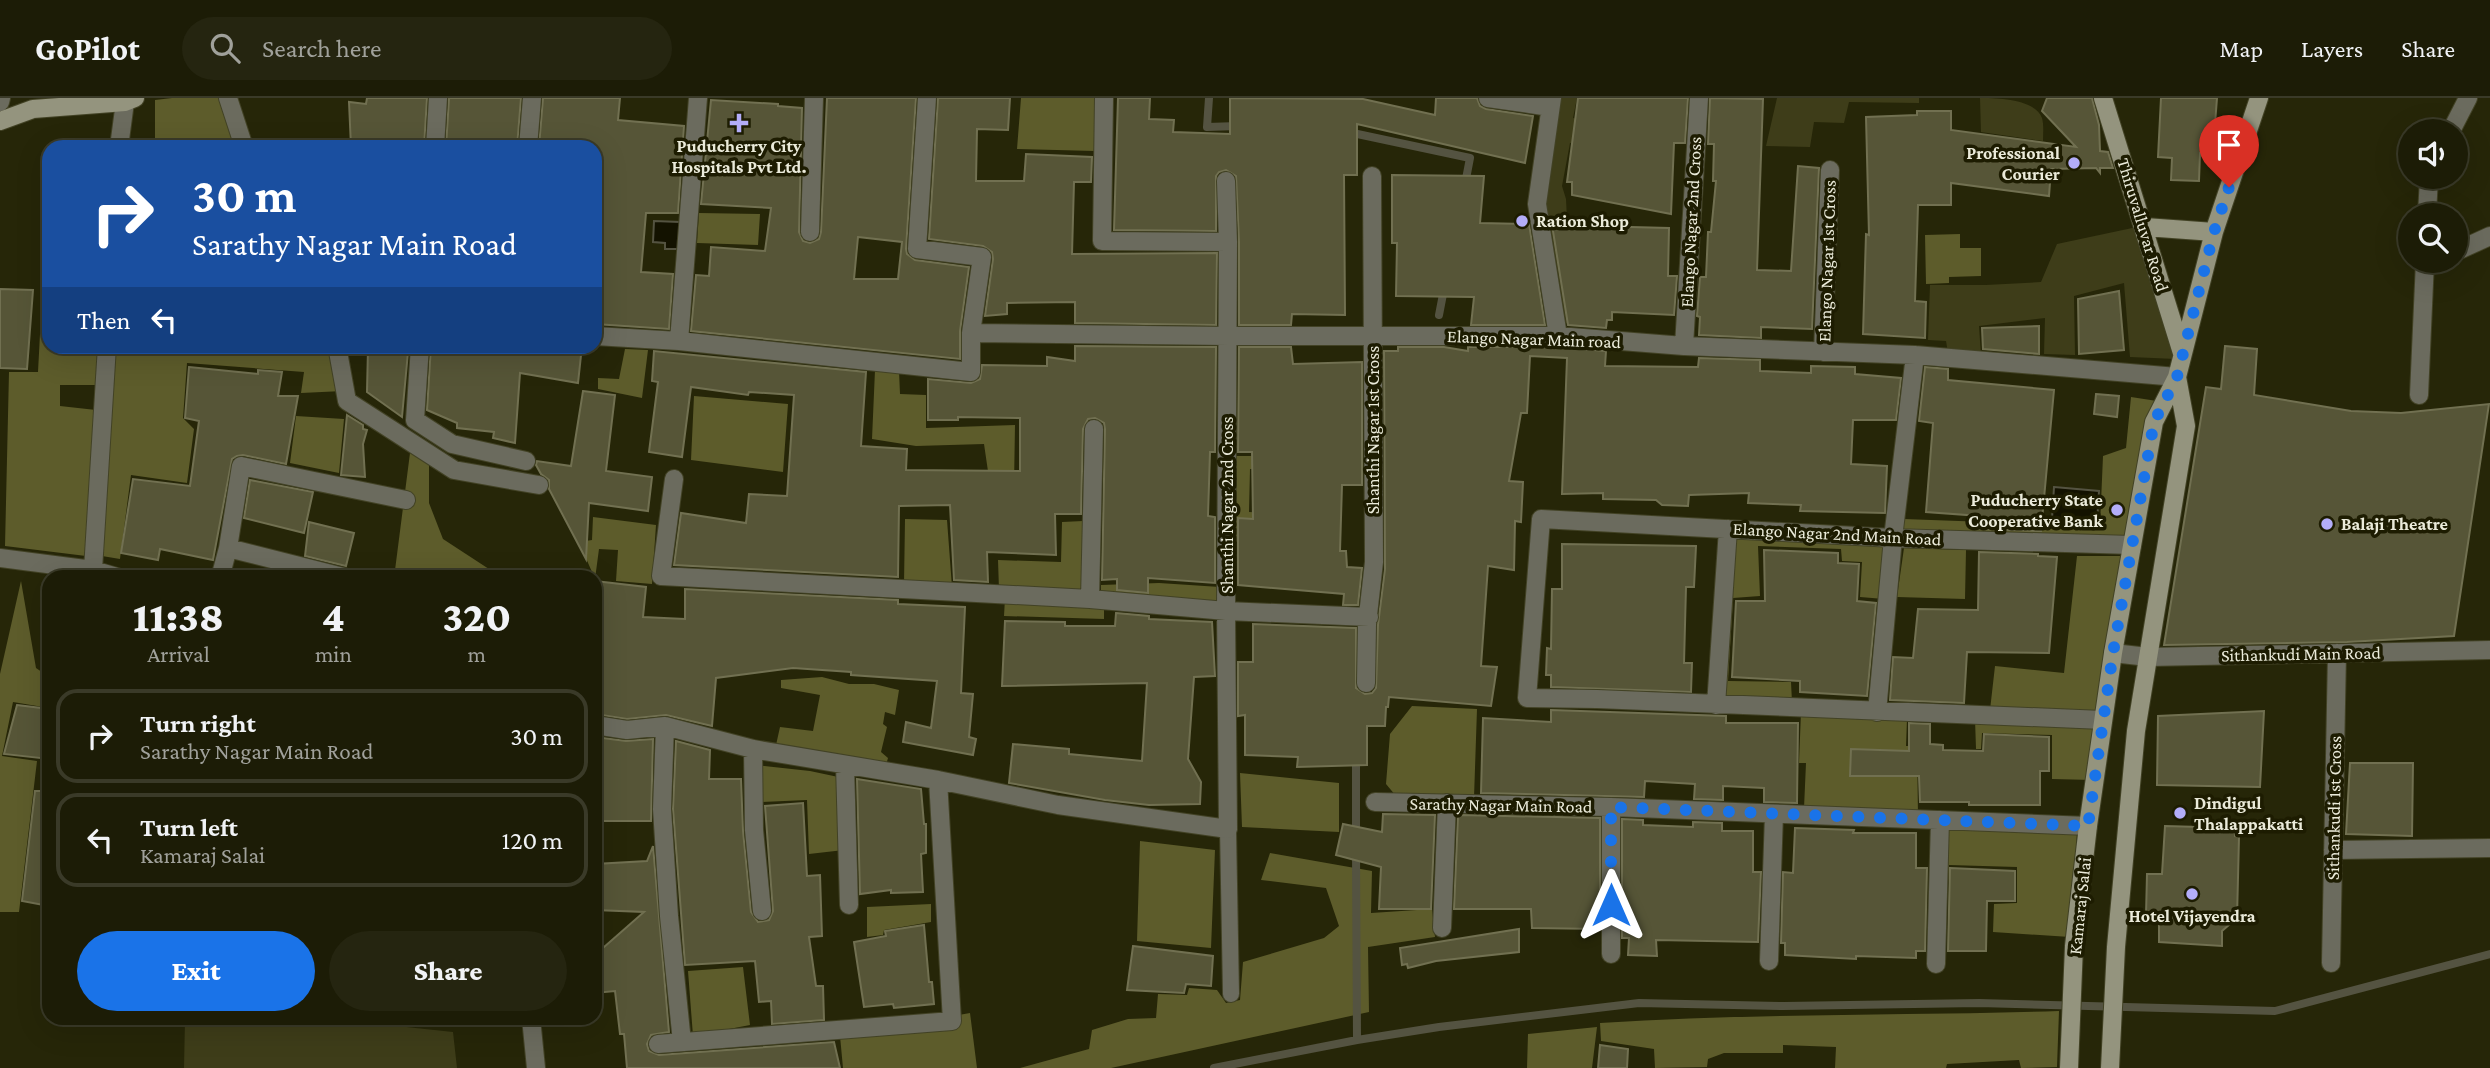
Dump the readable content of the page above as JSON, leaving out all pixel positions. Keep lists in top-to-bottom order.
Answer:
{
  "streets": {
    "main road": ["Thiruvalluvar Road", "Kamaraj Salai"],
    "street": [
      "Elango Nagar 2nd Cross",
      "Elango Nagar 1st Cross",
      "Elango Nagar Main road",
      "Shanthi Nagar 1st Cross",
      "Shanthi Nagar 2nd Cross",
      "Elango Nagar 2nd Main Road",
      "Sithankudi Main Road",
      "Sarathy Nagar Main Road",
      "Sithankudi 1st Cross"
    ]
  },
  "crossings": [
    ["Elango Nagar 2nd Cross", "Elango Nagar Main road"],
    ["Thiruvalluvar Road", "Kamaraj Salai"],
    ["Elango Nagar 1st Cross", "Elango Nagar Main road"],
    ["Elango Nagar Main road", "Shanthi Nagar 1st Cross"],
    ["Elango Nagar Main road", "Shanthi Nagar 2nd Cross"],
    ["Elango Nagar Main road", "Kamaraj Salai"],
    ["Elango Nagar 2nd Main Road", "Kamaraj Salai"],
    ["Sithankudi Main Road", "Sithankudi 1st Cross"],
    ["Sithankudi Main Road", "Kamaraj Salai"],
    ["Sarathy Nagar Main Road", "Kamaraj Salai"]
  ],
  "places": {
    "health": ["Puducherry City Hospitals Pvt Ltd."],
    "other": [
      "Professional Courier",
      "Ration Shop",
      "Puducherry State Cooperative Bank",
      "Balaji Theatre",
      "Dindigul Thalappakatti",
      "Hotel Vijayendra"
    ]
  },
  "page": {
    "header": "GoPilot",
    "search": "Search here",
    "nav": ["Map", "Layers", "Share"],
    "turn": ["30 m", "Sarathy Nagar Main Road"],
    "then": "Then",
    "eta": [
      "11:38",
      "Arrival",
      "4",
      "min",
      "320",
      "m"
    ],
    "list": [
      {
        "name": "Turn right",
        "note": "Sarathy Nagar Main Road",
        "value": "30 m"
      },
      {
        "name": "Turn left",
        "note": "Kamaraj Salai",
        "value": "120 m"
      }
    ],
    "buttons": ["Exit", "Share"]
  }
}
